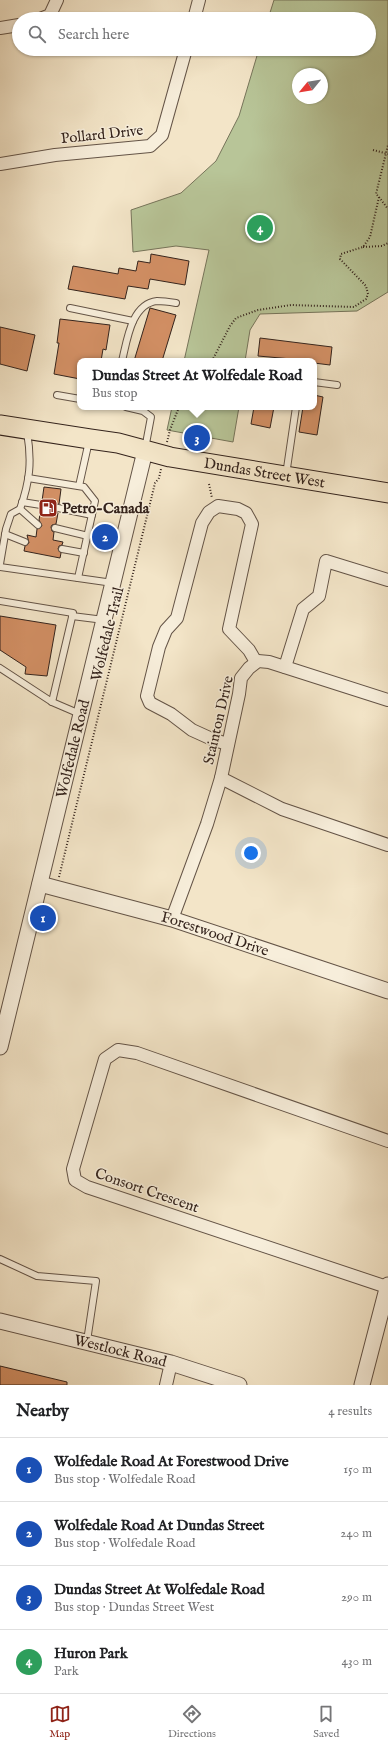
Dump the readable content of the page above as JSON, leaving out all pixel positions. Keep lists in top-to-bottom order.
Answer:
{
  "streets": {
    "main road": ["Dundas Street West"],
    "street": [
      "Pollard Drive",
      "Stainton Drive",
      "Wolfedale Road",
      "Forestwood Drive",
      "Consort Crescent",
      "Westlock Road"
    ],
    "path": ["Wolfedale Trail"]
  },
  "crossings": [
    ["Dundas Street West", "Wolfedale Road"],
    ["Wolfedale Trail", "Forestwood Drive"],
    ["Stainton Drive", "Forestwood Drive"],
    ["Wolfedale Road", "Forestwood Drive"]
  ],
  "places": {
    "fuel station": ["Petro-Canada"]
  },
  "north": "bottom left",
  "page": {
    "search": "Search here",
    "pins": [
      "4",
      "3",
      "2",
      "1"
    ],
    "popup": ["Dundas Street At Wolfedale Road", "Bus stop"],
    "heading": ["Nearby", "4 results"],
    "list": [
      {
        "mark": "1",
        "name": "Wolfedale Road At Forestwood Drive",
        "note": "Bus stop · Wolfedale Road",
        "value": "150 m"
      },
      {
        "mark": "2",
        "name": "Wolfedale Road At Dundas Street",
        "note": "Bus stop · Wolfedale Road",
        "value": "240 m"
      },
      {
        "mark": "3",
        "name": "Dundas Street At Wolfedale Road",
        "note": "Bus stop · Dundas Street West",
        "value": "290 m"
      },
      {
        "mark": "4",
        "name": "Huron Park",
        "note": "Park",
        "value": "430 m"
      }
    ],
    "nav": ["Map", "Directions", "Saved"]
  }
}
